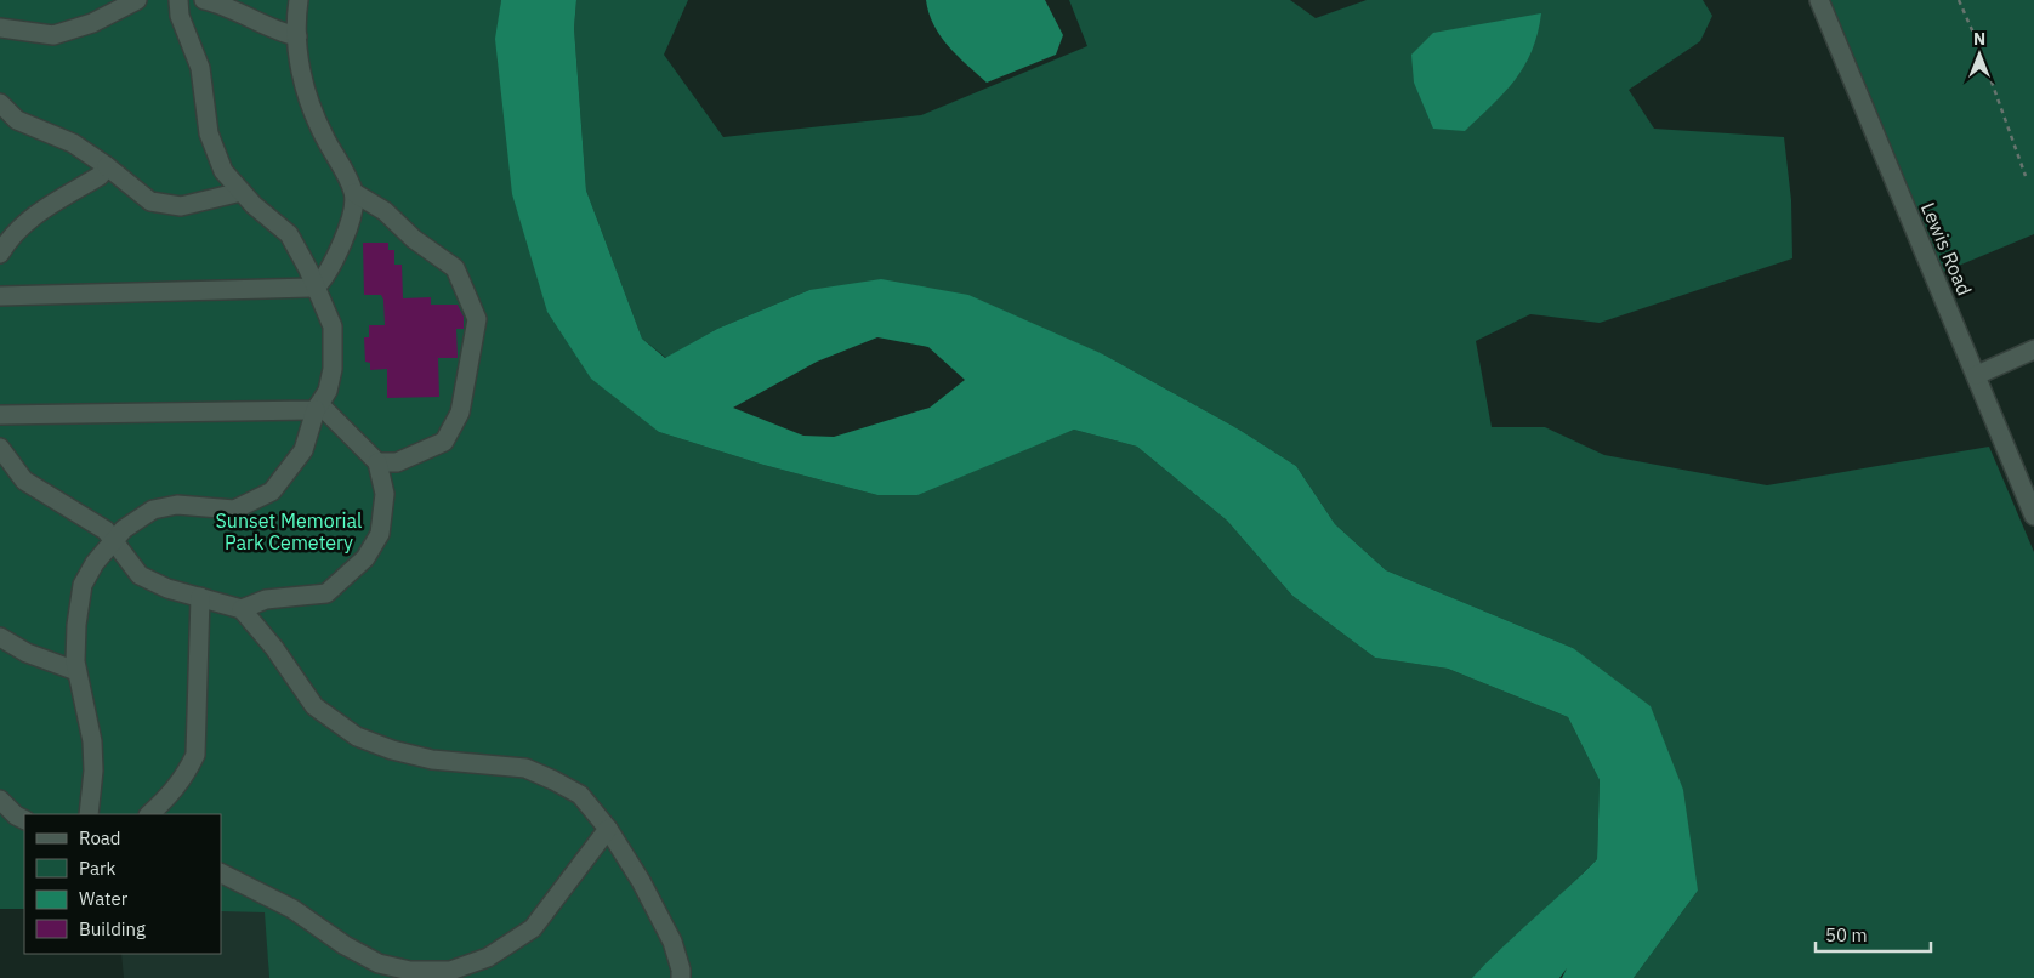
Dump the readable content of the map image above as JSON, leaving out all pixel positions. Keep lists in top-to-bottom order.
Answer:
{
  "streets": {
    "street": ["Lewis Road"]
  },
  "parks": ["Sunset Memorial Park Cemetery"],
  "legend": [
    "Road",
    "Park",
    "Water",
    "Building"
  ],
  "scale_bar": "50 m",
  "north": "top"
}
